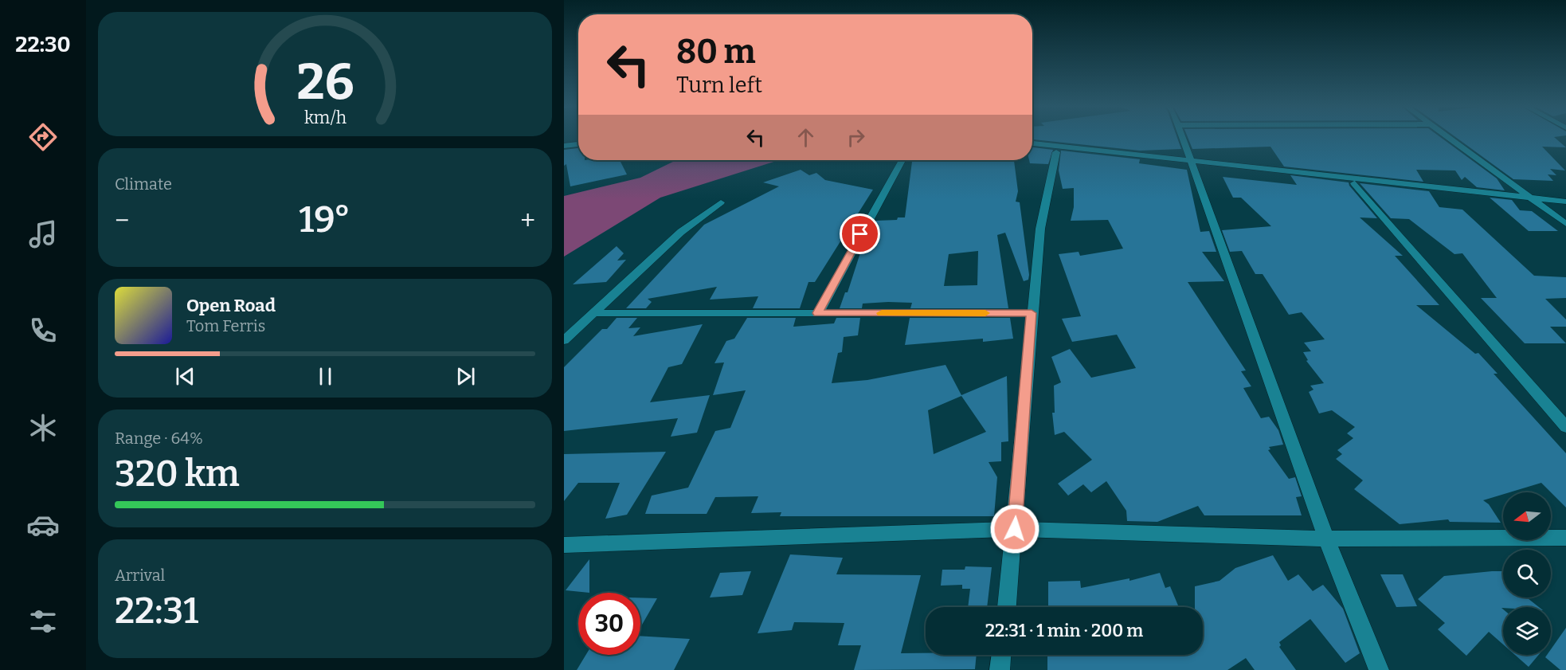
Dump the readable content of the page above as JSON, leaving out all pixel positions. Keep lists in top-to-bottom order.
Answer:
{
  "north": "left",
  "page": {
    "tabs": "22:30",
    "turn": ["80 m", "Turn left"],
    "tile": [
      "Climate",
      ["Range · 64%", "320 km"],
      ["Arrival", "22:31"]
    ],
    "heat": ["−", "19°", "+"],
    "song": ["Open Road", "Tom Ferris"],
    "limit": "30",
    "trip": "22:31 · 1 min · 200 m",
    "gauge": ["26", "km/h"]
  }
}
